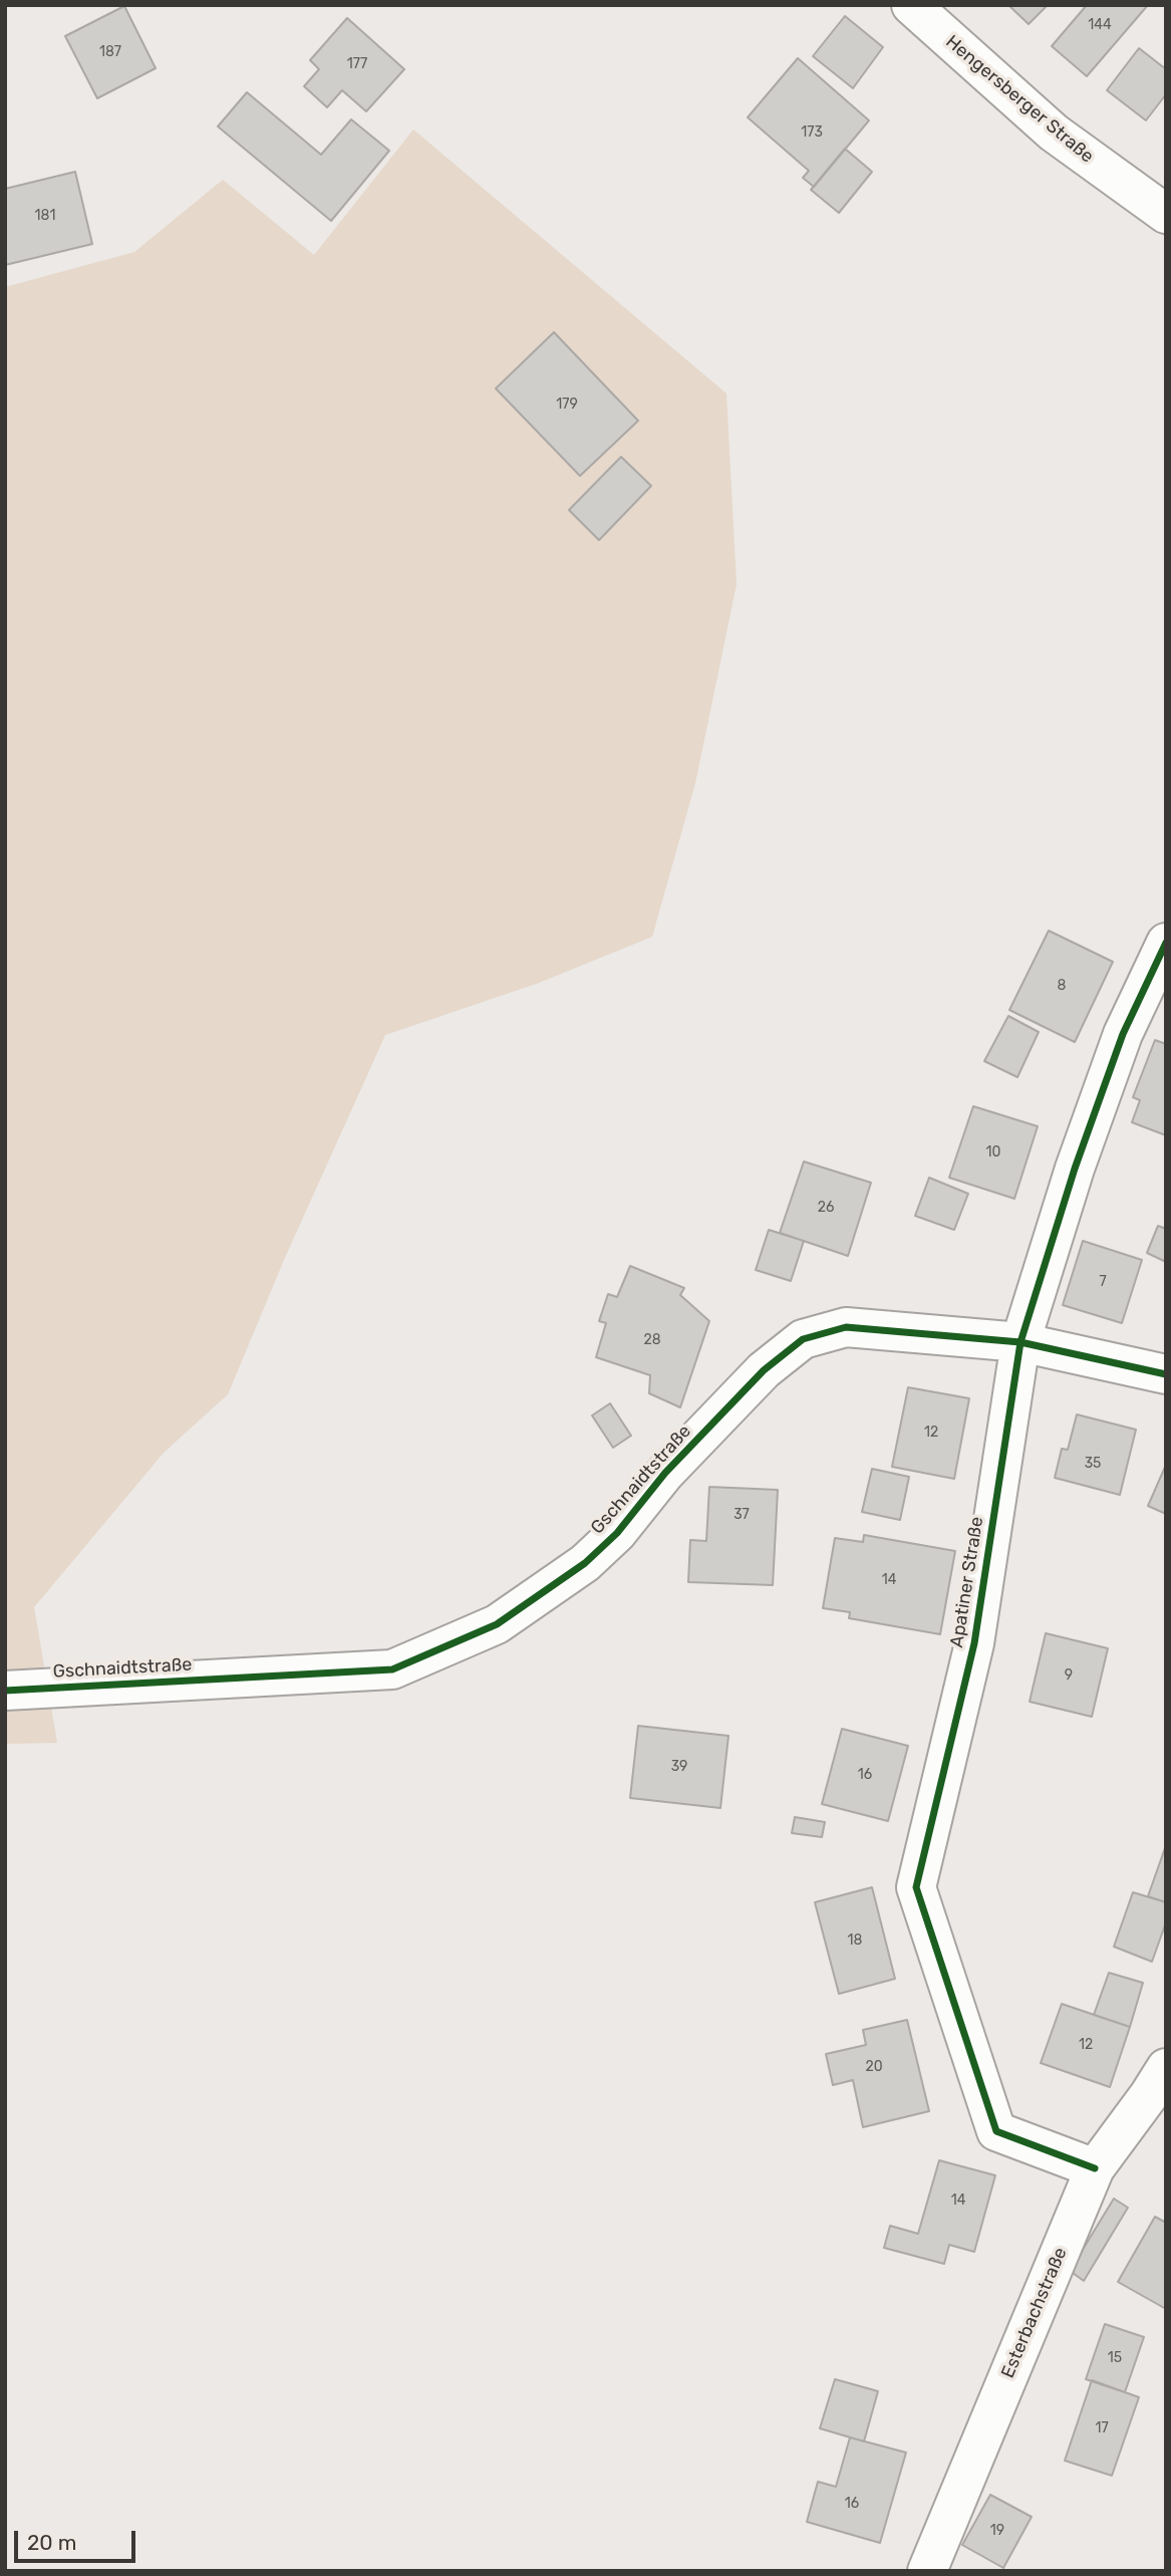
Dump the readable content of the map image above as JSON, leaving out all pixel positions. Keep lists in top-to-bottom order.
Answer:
{
  "streets": {
    "street": [
      "Hengersberger Straße",
      "Gschnaidtstraße",
      "Apatiner Straße",
      "Esterbachstraße"
    ]
  },
  "crossings": [
    ["Gschnaidtstraße", "Apatiner Straße"],
    ["Apatiner Straße", "Esterbachstraße"]
  ],
  "house_numbers": [
    "144",
    "187",
    "177",
    "173",
    "181",
    "179",
    "8",
    "10",
    "26",
    "7",
    "28",
    "12",
    "35",
    "37",
    "14",
    "9",
    "39",
    "16",
    "18",
    "12",
    "20",
    "14",
    "15",
    "17",
    "16",
    "19"
  ],
  "scale_bar": "20 m"
}
